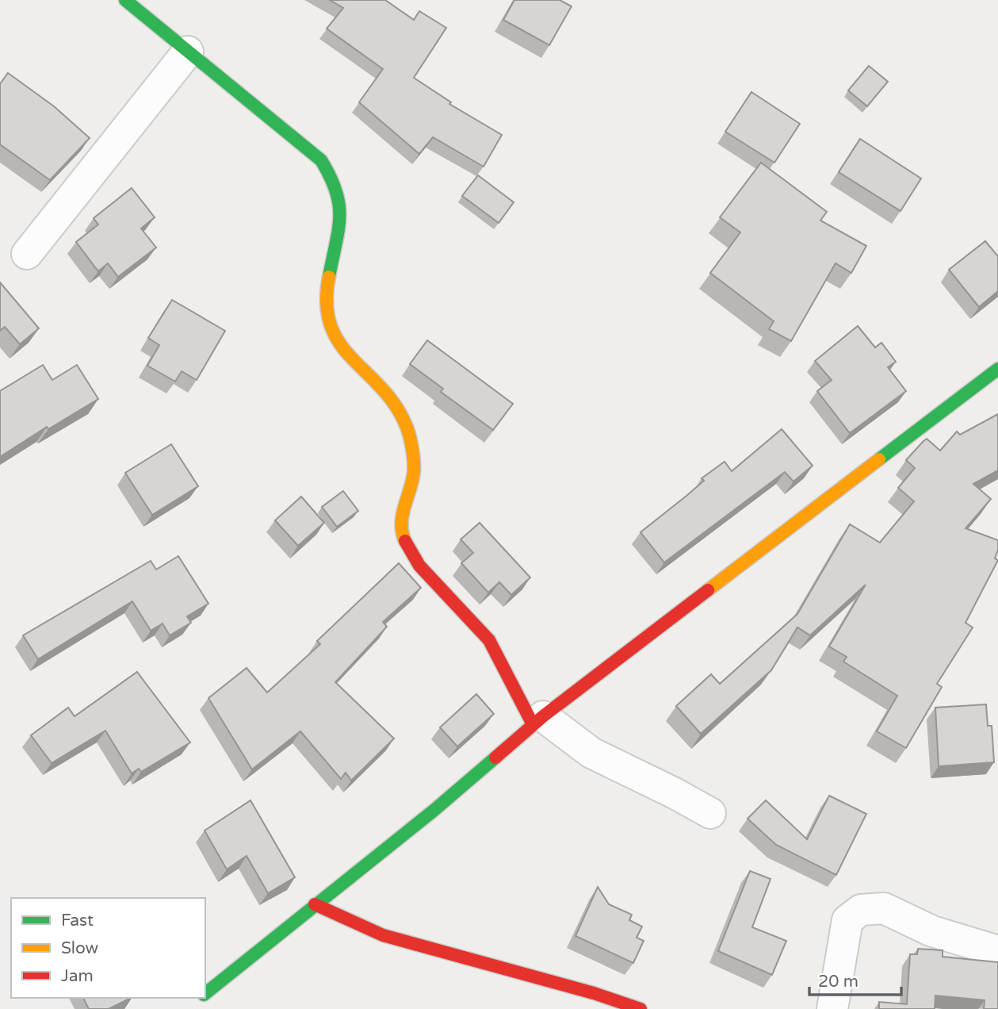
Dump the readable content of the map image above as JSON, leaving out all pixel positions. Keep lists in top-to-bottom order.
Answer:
{
  "legend": ["Fast", "Slow", "Jam"],
  "scale_bar": "20 m"
}
